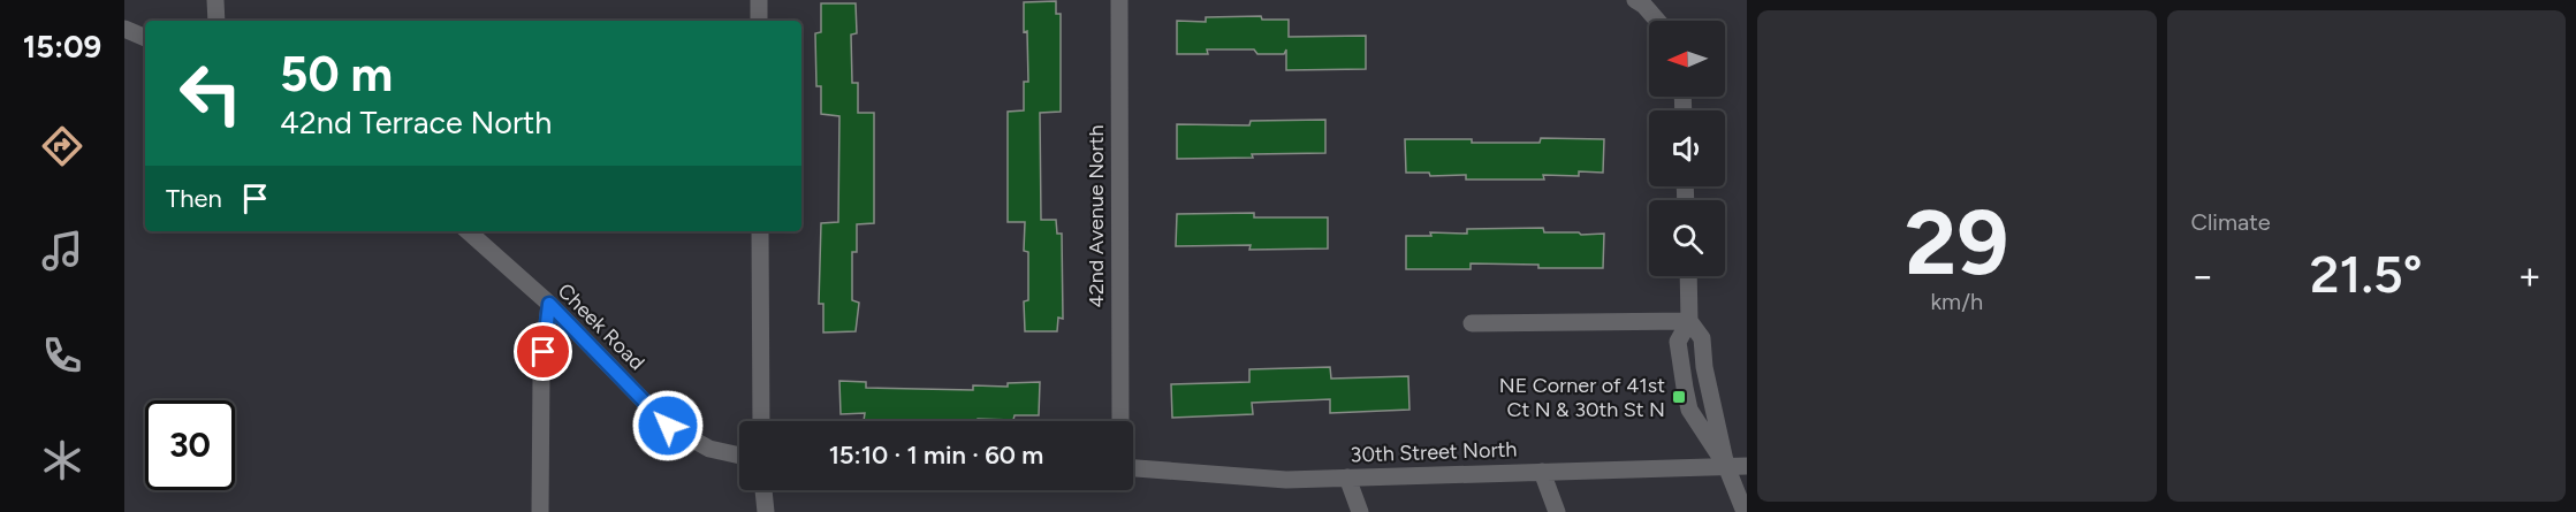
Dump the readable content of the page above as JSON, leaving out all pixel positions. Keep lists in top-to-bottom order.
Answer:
{
  "streets": {
    "street": ["42nd Avenue North", "Cheek Road", "30th Street North"]
  },
  "places": {
    "transit": ["NE Corner of 41st Ct N & 30th St N"]
  },
  "north": "left",
  "page": {
    "tabs": "15:09",
    "tile": [
      ["29", "km/h"],
      "Climate"
    ],
    "turn": ["50 m", "42nd Terrace North"],
    "then": "Then",
    "heat": ["−", "21.5°", "+"],
    "limit": "30",
    "trip": "15:10 · 1 min · 60 m"
  }
}
